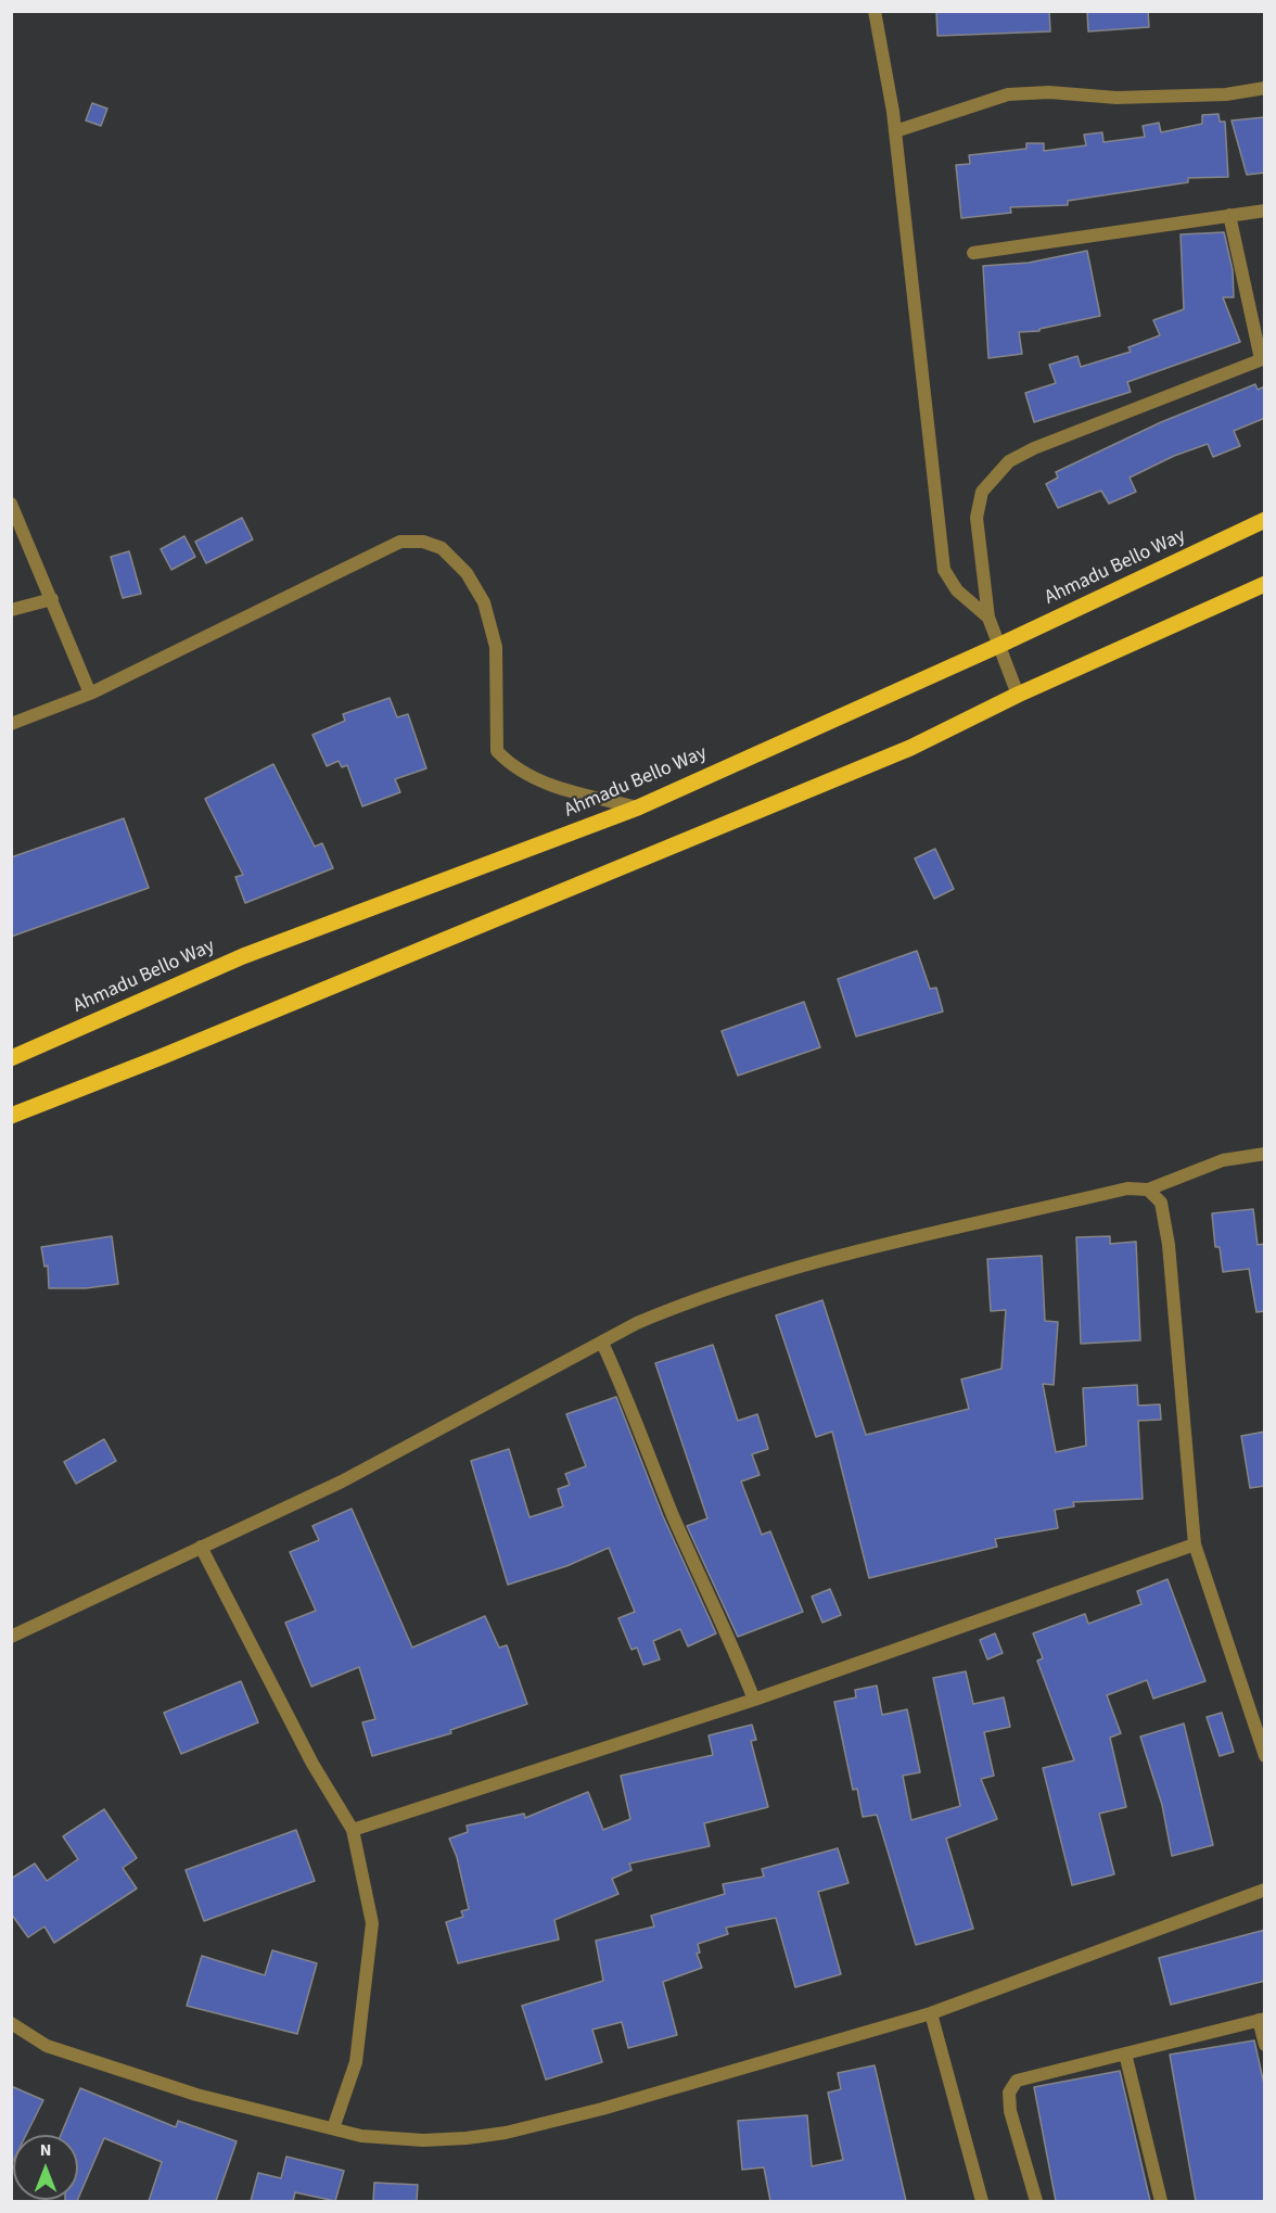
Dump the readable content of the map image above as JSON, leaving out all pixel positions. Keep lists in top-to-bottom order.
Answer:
{
  "streets": {
    "main road": ["Ahmadu Bello Way"]
  },
  "north": "top"
}
